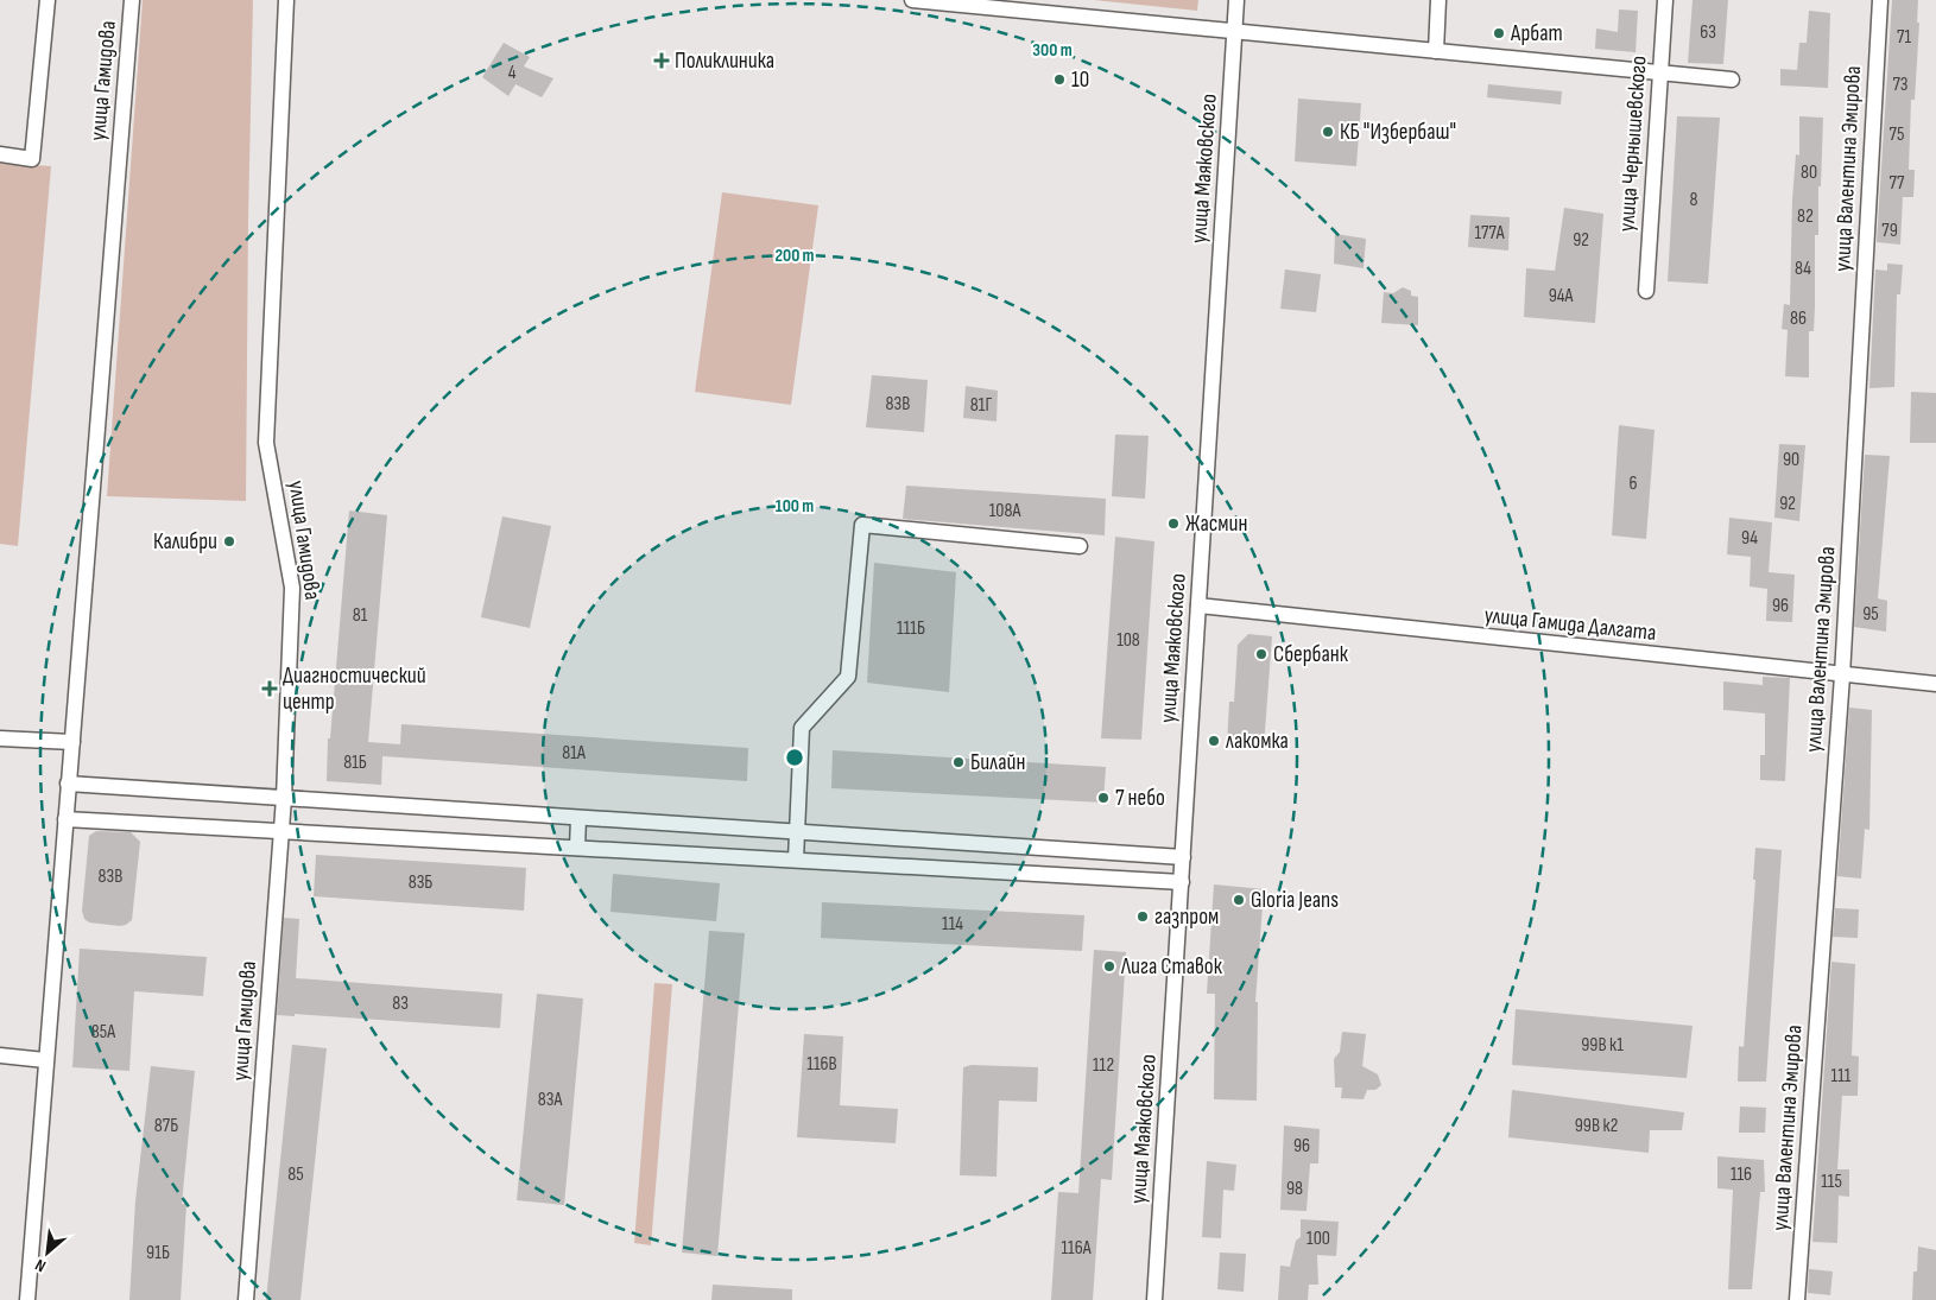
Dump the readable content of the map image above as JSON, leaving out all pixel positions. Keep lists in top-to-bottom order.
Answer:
{
  "streets": {
    "street": [
      "улица Гамидова",
      "улица Чернышевского",
      "улица Маяковского",
      "улица Валентина Эмирова",
      "улица Гамида Далгата"
    ]
  },
  "crossings": [
    ["улица Маяковского", "улица Гамида Далгата"],
    ["улица Валентина Эмирова", "улица Гамида Далгата"]
  ],
  "places": {
    "other": [
      "Арбат",
      "10",
      "КБ \"Избербаш\"",
      "Жасмин",
      "Калибри",
      "Сбербанк",
      "лакомка",
      "Билайн",
      "7 небо",
      "Gloria Jeans",
      "газпром",
      "Лига Ставок"
    ],
    "health": ["Поликлиника", "Диагностический центр"]
  },
  "house_numbers": [
    "63",
    "71",
    "4",
    "73",
    "75",
    "80",
    "77",
    "8",
    "82",
    "79",
    "177А",
    "92",
    "84",
    "94А",
    "86",
    "83В",
    "81Г",
    "90",
    "6",
    "92",
    "108А",
    "94",
    "96",
    "95",
    "81",
    "111Б",
    "108",
    "81А",
    "81Б",
    "83В",
    "83Б",
    "114",
    "83",
    "85А",
    "99В к1",
    "116В",
    "112",
    "111",
    "83А",
    "87Б",
    "99В к2",
    "96",
    "85",
    "116",
    "115",
    "98",
    "100",
    "116А",
    "91Б"
  ],
  "north": "bottom left",
  "rings": ["300 m", "200 m", "100 m"]
}
